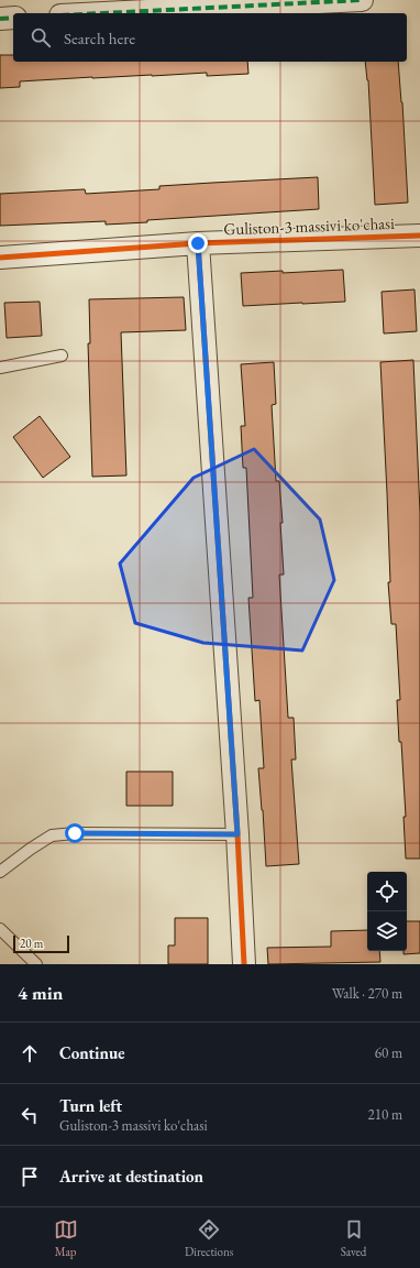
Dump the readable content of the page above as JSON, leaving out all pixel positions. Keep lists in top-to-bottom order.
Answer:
{
  "streets": {
    "street": ["Guliston-3 massivi ko'chasi"]
  },
  "scale_bar": "20 m",
  "page": {
    "search": "Search here",
    "scale": "20 m",
    "heading": ["4 min", "Walk · 270 m"],
    "list": [
      ["Continue", "60 m"],
      ["Turn left", "Guliston-3 massivi ko'chasi", "210 m"],
      "Arrive at destination"
    ],
    "nav": ["Map", "Directions", "Saved"]
  }
}
